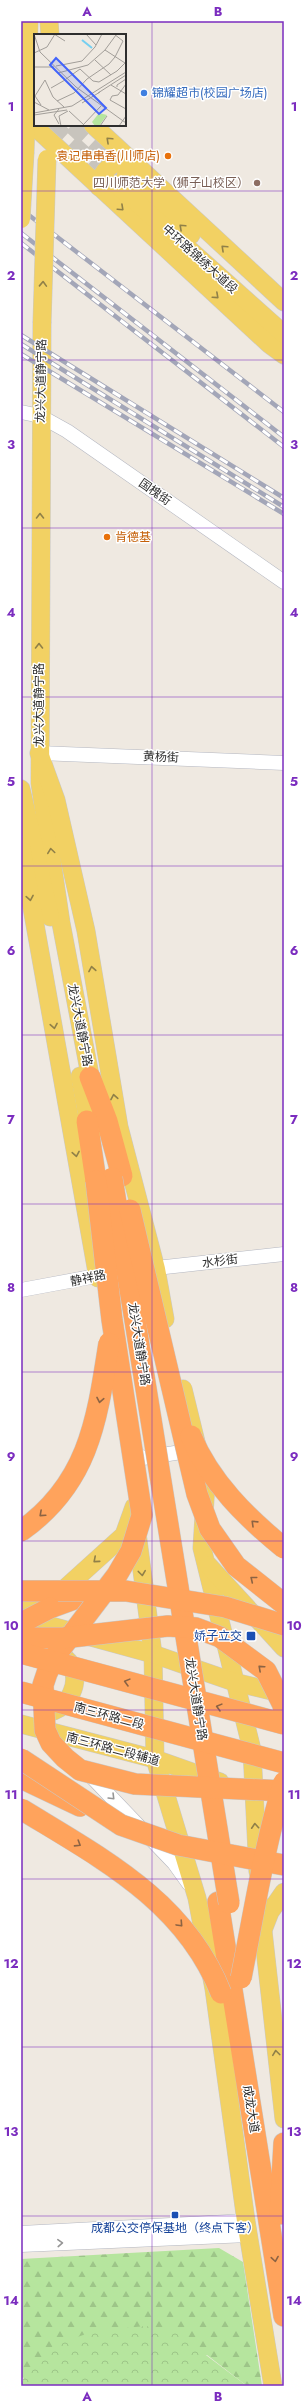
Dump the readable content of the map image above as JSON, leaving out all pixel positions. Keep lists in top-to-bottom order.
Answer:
{
  "streets": {
    "highway": ["龙兴大道静宁路", "南三环路二段", "成龙大道"],
    "main road": ["中环路锦绣大道段", "南三环路二段辅道"],
    "street": [
      "国槐街",
      "黄杨街",
      "水杉街",
      "静祥路"
    ]
  },
  "crossings": [
    ["龙兴大道静宁路", "国槐街"],
    ["龙兴大道静宁路", "黄杨街"],
    ["龙兴大道静宁路", "成龙大道"],
    ["水杉街", "静祥路"]
  ],
  "places": {
    "other": [
      "锦耀超市(校园广场店)",
      "袁记串串香(川师店)",
      "四川师范大学（狮子山校区）",
      "肯德基"
    ],
    "transit": ["娇子立交", "成都公交停保基地（终点下客）"]
  },
  "grid": {
    "columns": ["A", "B"],
    "rows": [
      "1",
      "2",
      "3",
      "4",
      "5",
      "6",
      "7",
      "8",
      "9",
      "10",
      "11",
      "12",
      "13",
      "14"
    ]
  }
}
